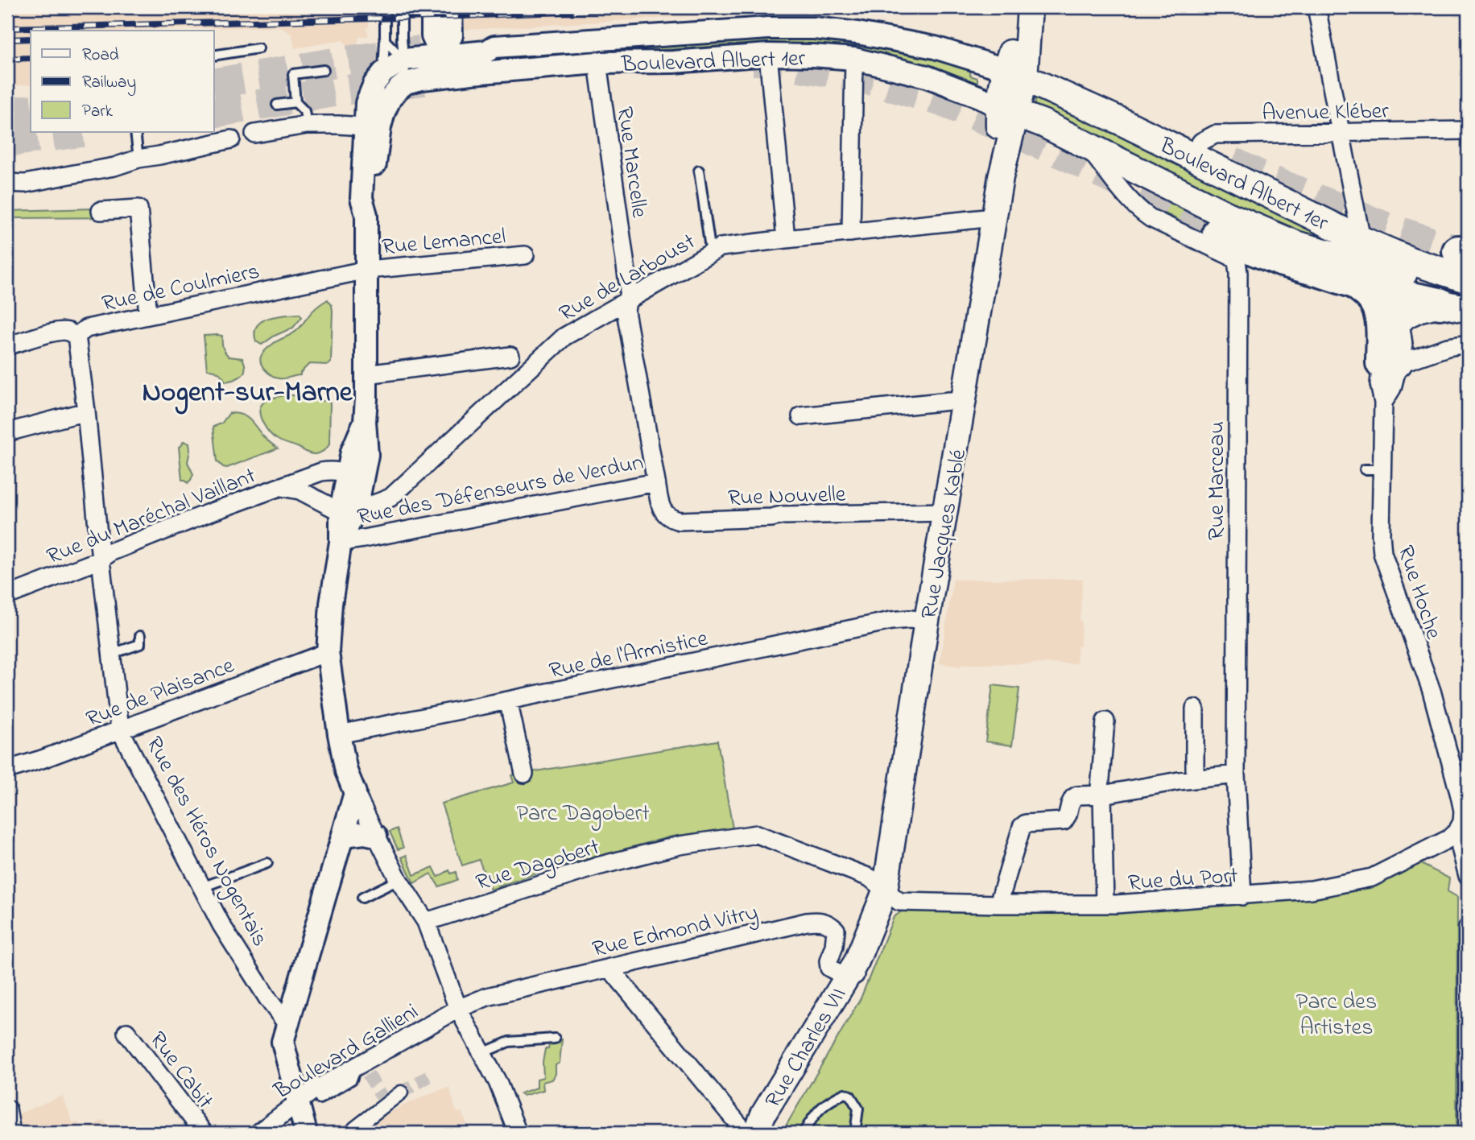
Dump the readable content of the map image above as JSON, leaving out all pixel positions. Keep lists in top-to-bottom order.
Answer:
{
  "streets": {
    "main road": ["Boulevard Albert 1er", "Rue Jacques Kablé", "Rue Charles VII"],
    "street": [
      "Avenue Kléber",
      "Rue Marcelle",
      "Rue Lemancel",
      "Rue de Larboust",
      "Rue de Coulmiers",
      "Rue Marceau",
      "Rue des Défenseurs de Verdun",
      "Rue Nouvelle",
      "Rue du Maréchal Vaillant",
      "Rue Hoche",
      "Rue de l'Armistice",
      "Rue de Plaisance",
      "Rue des Héros Nogentais",
      "Rue Dagobert",
      "Rue du Port",
      "Rue Edmond Vitry",
      "Boulevard Gallieni",
      "Rue Cabit"
    ]
  },
  "crossings": [
    ["Boulevard Albert 1er", "Avenue Kléber"],
    ["Boulevard Albert 1er", "Rue Marcelle"],
    ["Boulevard Albert 1er", "Rue Marceau"],
    ["Boulevard Albert 1er", "Rue Jacques Kablé"],
    ["Rue Marcelle", "Rue de Larboust"],
    ["Rue Marcelle", "Rue des Défenseurs de Verdun"],
    ["Rue Lemancel", "Rue de Coulmiers"],
    ["Rue de Larboust", "Rue des Défenseurs de Verdun"],
    ["Rue de Larboust", "Rue du Maréchal Vaillant"],
    ["Rue de Larboust", "Rue Jacques Kablé"],
    ["Rue de Coulmiers", "Rue des Héros Nogentais"],
    ["Rue Marceau", "Rue du Port"],
    ["Rue des Défenseurs de Verdun", "Rue Nouvelle"],
    ["Rue Nouvelle", "Rue Jacques Kablé"],
    ["Rue du Maréchal Vaillant", "Rue des Héros Nogentais"],
    ["Rue Jacques Kablé", "Rue de l'Armistice"],
    ["Rue Jacques Kablé", "Rue Dagobert"],
    ["Rue Jacques Kablé", "Rue du Port"],
    ["Rue Jacques Kablé", "Rue Charles VII"],
    ["Rue Hoche", "Rue du Port"],
    ["Rue de Plaisance", "Rue des Héros Nogentais"],
    ["Rue Dagobert", "Rue du Port"],
    ["Rue Dagobert", "Rue Charles VII"],
    ["Rue du Port", "Rue Charles VII"],
    ["Rue Edmond Vitry", "Rue Charles VII"],
    ["Rue Edmond Vitry", "Boulevard Gallieni"]
  ],
  "districts": ["Nogent-sur-Marne"],
  "parks": ["Parc Dagobert", "Parc des Artistes"],
  "legend": ["Road", "Railway", "Park"]
}
